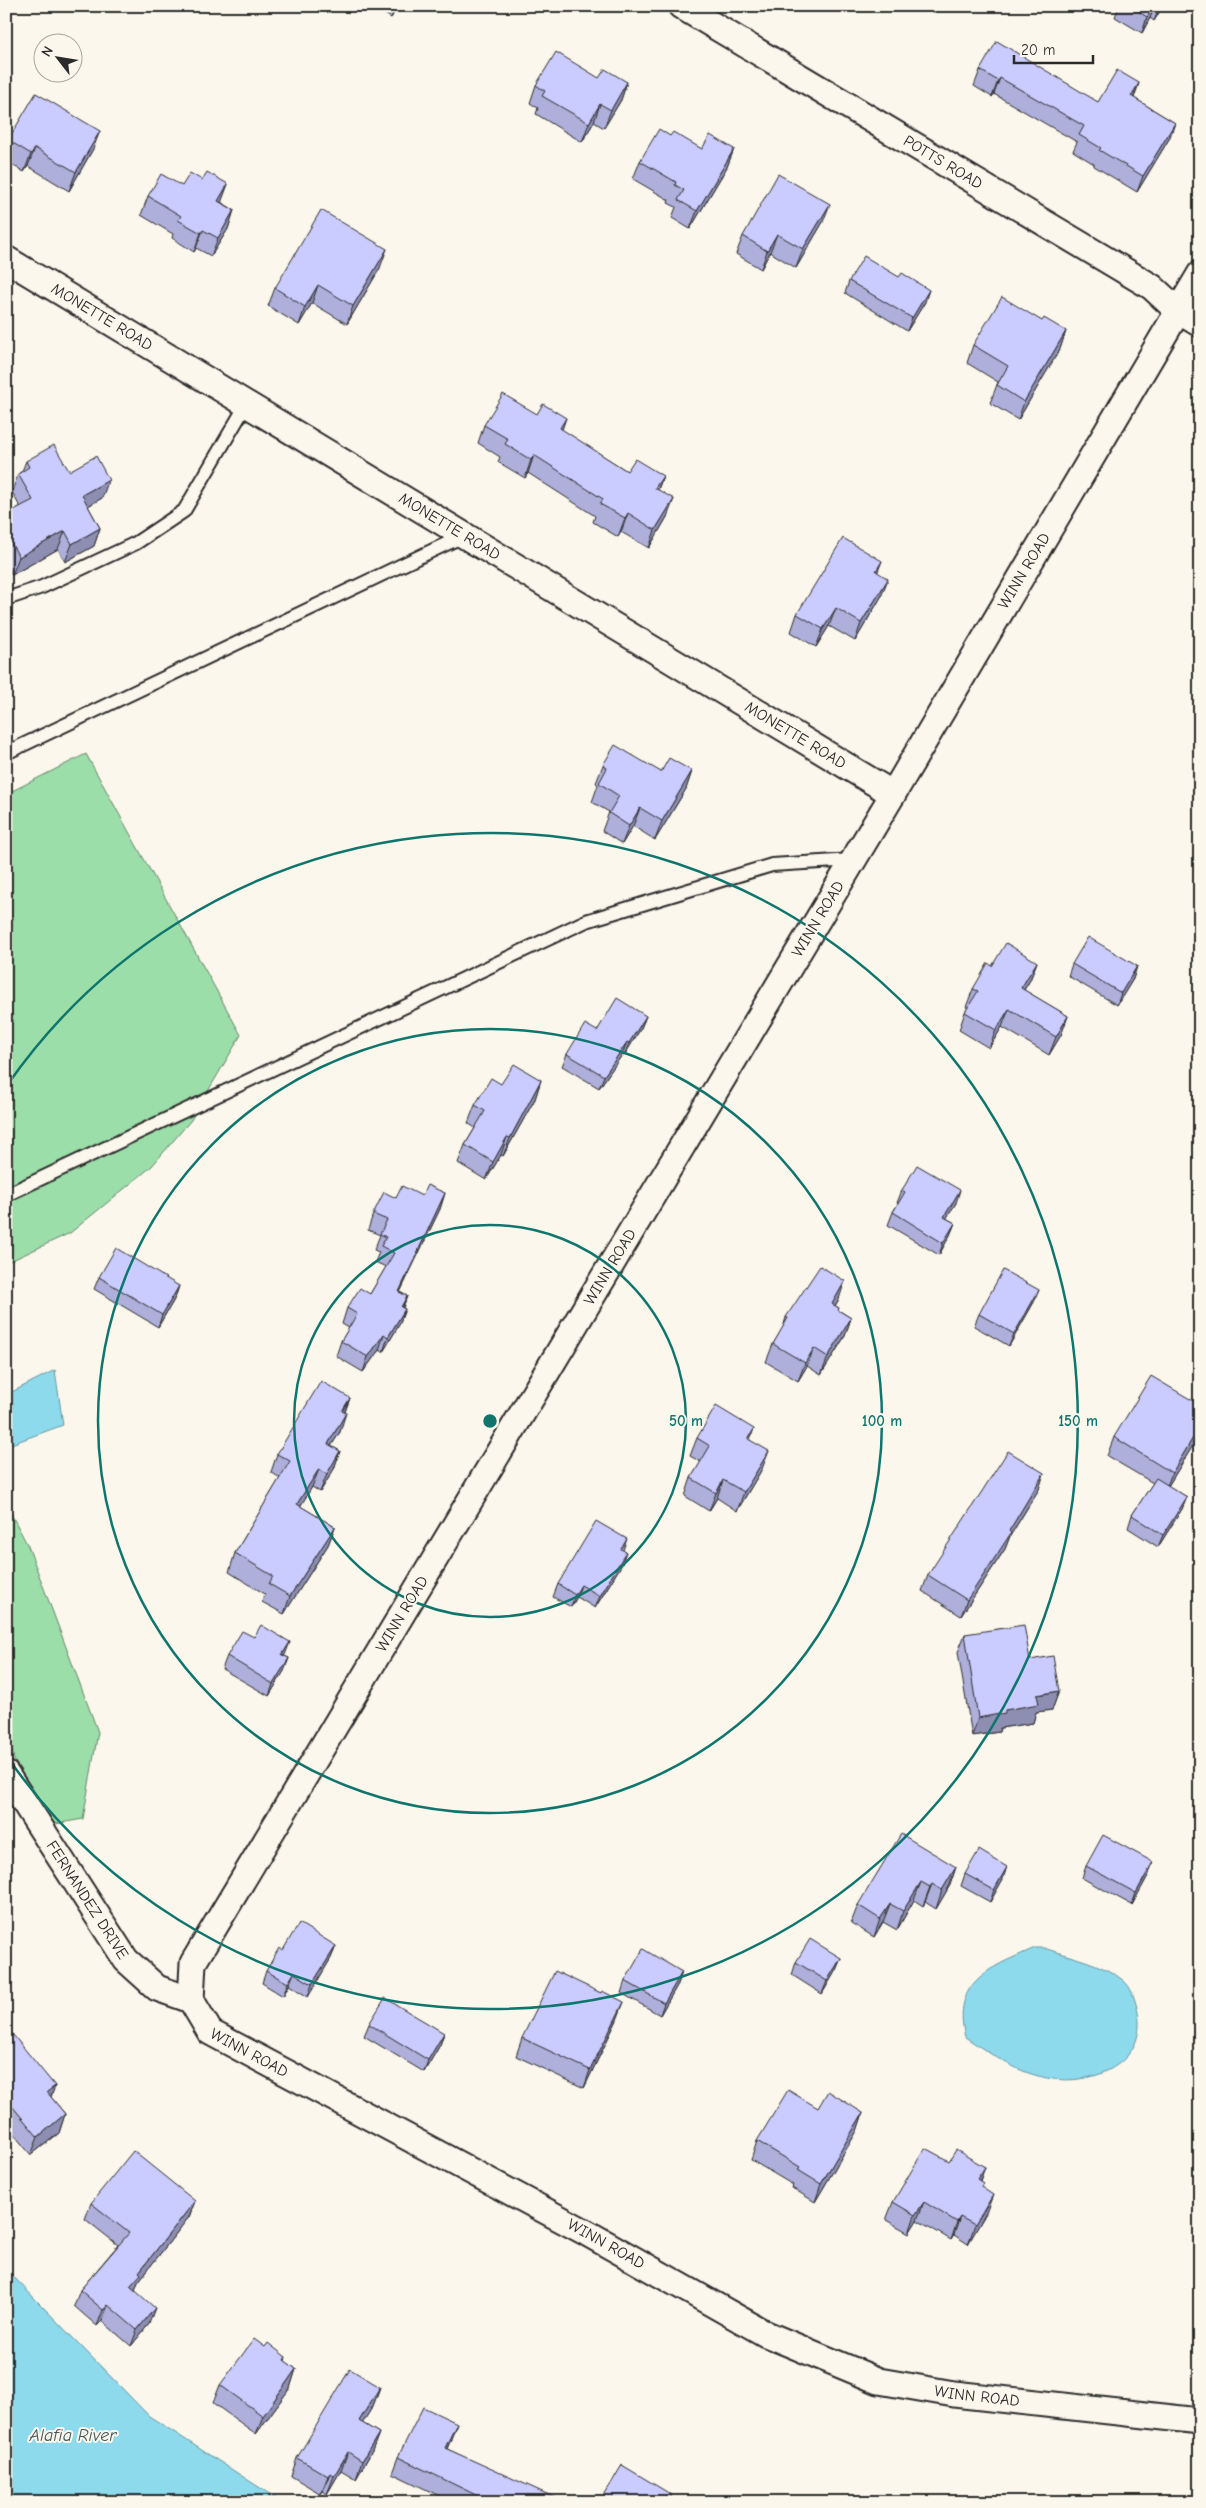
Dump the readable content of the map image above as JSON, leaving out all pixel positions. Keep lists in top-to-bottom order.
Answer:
{
  "streets": {
    "street": [
      "POTTS ROAD",
      "MONETTE ROAD",
      "WINN ROAD",
      "FERNANDEZ DRIVE"
    ]
  },
  "crossings": [
    ["POTTS ROAD", "WINN ROAD"],
    ["MONETTE ROAD", "WINN ROAD"],
    ["WINN ROAD", "FERNANDEZ DRIVE"]
  ],
  "water": ["Alafia River"],
  "scale_bar": "20 m",
  "north": "top left",
  "rings": ["50 m", "100 m", "150 m"]
}
